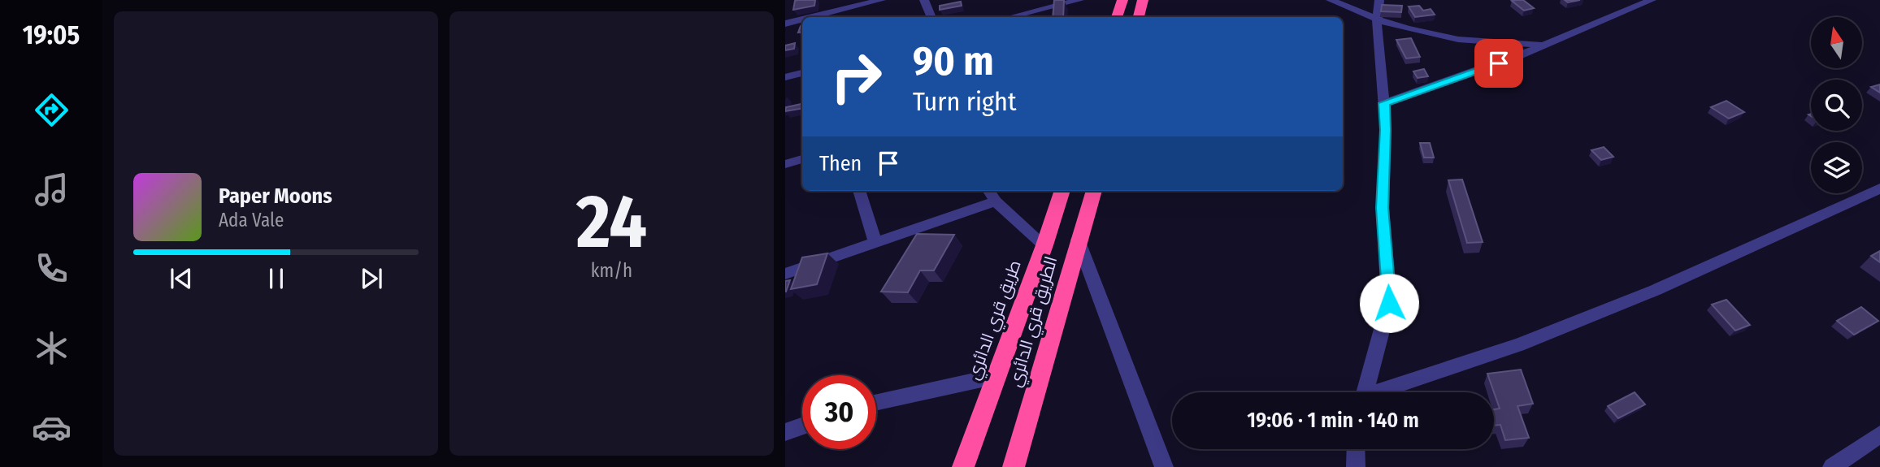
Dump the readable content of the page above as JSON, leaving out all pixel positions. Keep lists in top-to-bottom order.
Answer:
{
  "streets": {
    "highway": ["طريق قري الدائري", "الطريق قري الدائري"]
  },
  "north": "top",
  "page": {
    "tabs": "19:05",
    "tile": ["24", "km/h"],
    "turn": ["90 m", "Turn right"],
    "then": "Then",
    "song": ["Paper Moons", "Ada Vale"],
    "limit": "30",
    "trip": "19:06 · 1 min · 140 m"
  }
}
